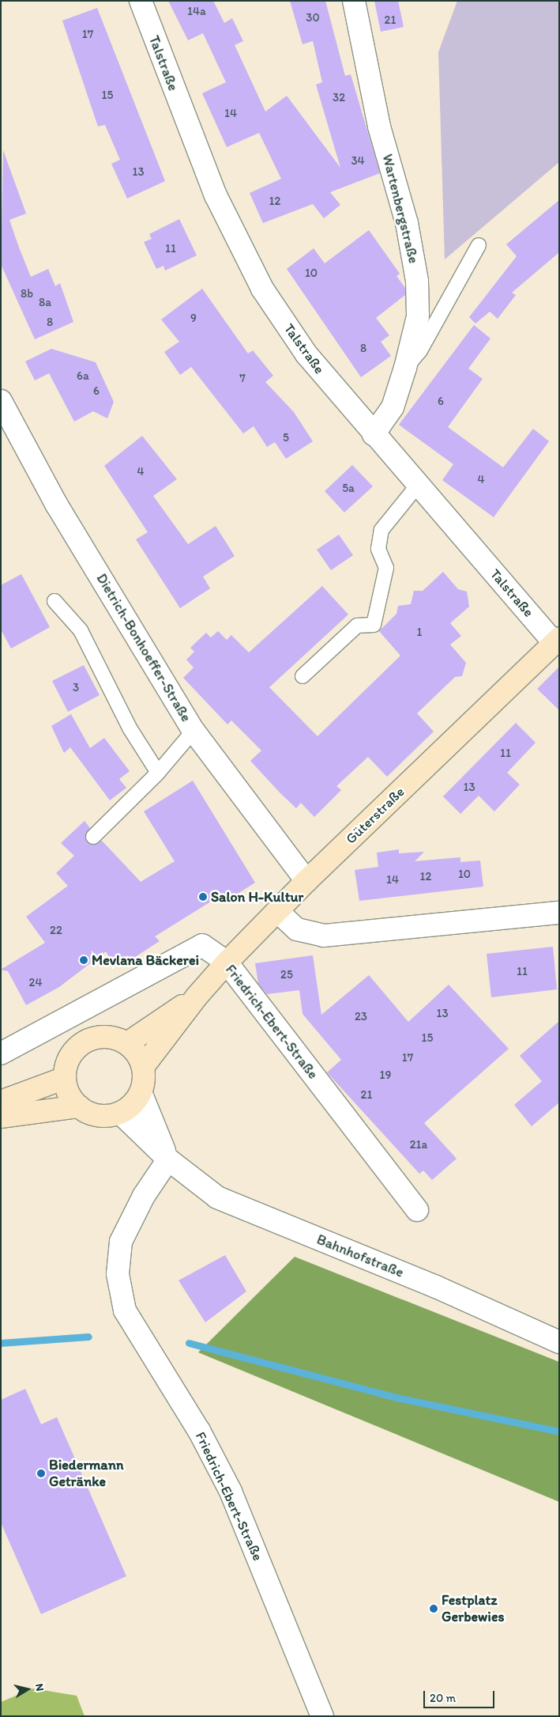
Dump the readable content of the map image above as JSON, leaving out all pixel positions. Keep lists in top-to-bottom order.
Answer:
{
  "streets": {
    "main road": ["Güterstraße"],
    "street": [
      "Talstraße",
      "Wartenbergstraße",
      "Dietrich-Bonhoeffer-Straße",
      "Friedrich-Ebert-Straße",
      "Bahnhofstraße"
    ]
  },
  "crossings": [
    ["Talstraße", "Wartenbergstraße"],
    ["Talstraße", "Güterstraße"],
    ["Dietrich-Bonhoeffer-Straße", "Güterstraße"],
    ["Güterstraße", "Friedrich-Ebert-Straße"],
    ["Güterstraße", "Bahnhofstraße"],
    ["Friedrich-Ebert-Straße", "Bahnhofstraße"]
  ],
  "places": [
    "Salon H-Kultur",
    "Mevlana Bäckerei",
    "Biedermann Getränke",
    "Festplatz Gerbewies"
  ],
  "house_numbers": [
    "14a",
    "30",
    "21",
    "17",
    "15",
    "32",
    "14",
    "34",
    "13",
    "12",
    "11",
    "10",
    "8b",
    "8a",
    "9",
    "8",
    "8",
    "6a",
    "7",
    "6",
    "6",
    "5",
    "4",
    "4",
    "5a",
    "1",
    "3",
    "11",
    "13",
    "10",
    "12",
    "14",
    "22",
    "11",
    "25",
    "24",
    "13",
    "23",
    "15",
    "17",
    "19",
    "21",
    "21a"
  ],
  "scale_bar": "20 m",
  "north": "right"
}
